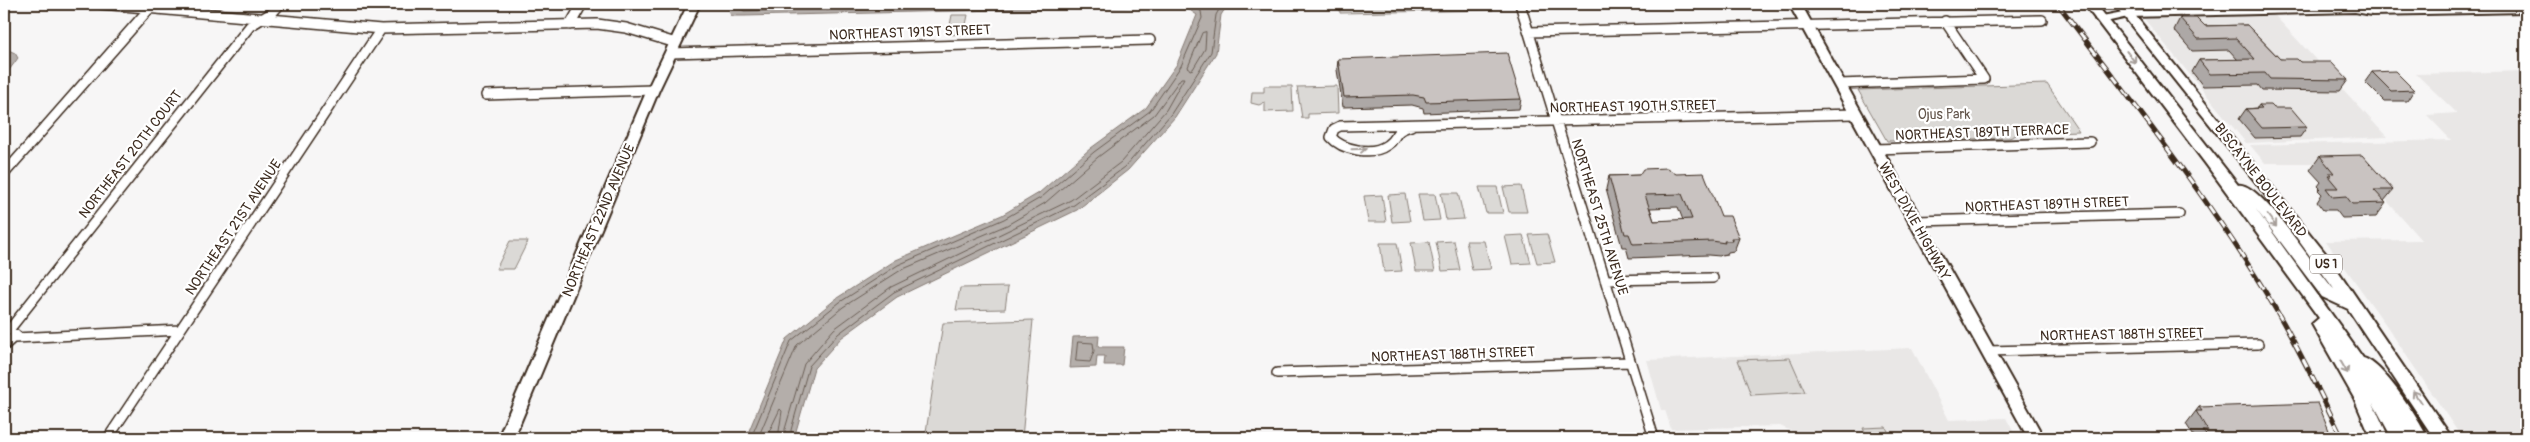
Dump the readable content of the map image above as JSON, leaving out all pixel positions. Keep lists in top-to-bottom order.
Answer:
{
  "streets": {
    "main road": ["BISCAYNE BOULEVARD", "US 1"],
    "street": [
      "NORTHEAST 191ST STREET",
      "NORTHEAST 190TH STREET",
      "NORTHEAST 189TH TERRACE",
      "NORTHEAST 20TH COURT",
      "NORTHEAST 189TH STREET",
      "NORTHEAST 25TH AVENUE",
      "NORTHEAST 22ND AVENUE",
      "WEST DIXIE HIGHWAY",
      "NORTHEAST 21ST AVENUE",
      "NORTHEAST 188TH STREET"
    ]
  },
  "crossings": [
    ["NORTHEAST 191ST STREET", "NORTHEAST 20TH COURT"],
    ["NORTHEAST 191ST STREET", "NORTHEAST 22ND AVENUE"],
    ["NORTHEAST 191ST STREET", "NORTHEAST 21ST AVENUE"],
    ["NORTHEAST 190TH STREET", "NORTHEAST 25TH AVENUE"],
    ["NORTHEAST 190TH STREET", "WEST DIXIE HIGHWAY"],
    ["NORTHEAST 189TH TERRACE", "WEST DIXIE HIGHWAY"],
    ["NORTHEAST 189TH STREET", "WEST DIXIE HIGHWAY"],
    ["NORTHEAST 25TH AVENUE", "NORTHEAST 188TH STREET"],
    ["WEST DIXIE HIGHWAY", "NORTHEAST 188TH STREET"]
  ],
  "parks": ["Ojus Park"]
}
